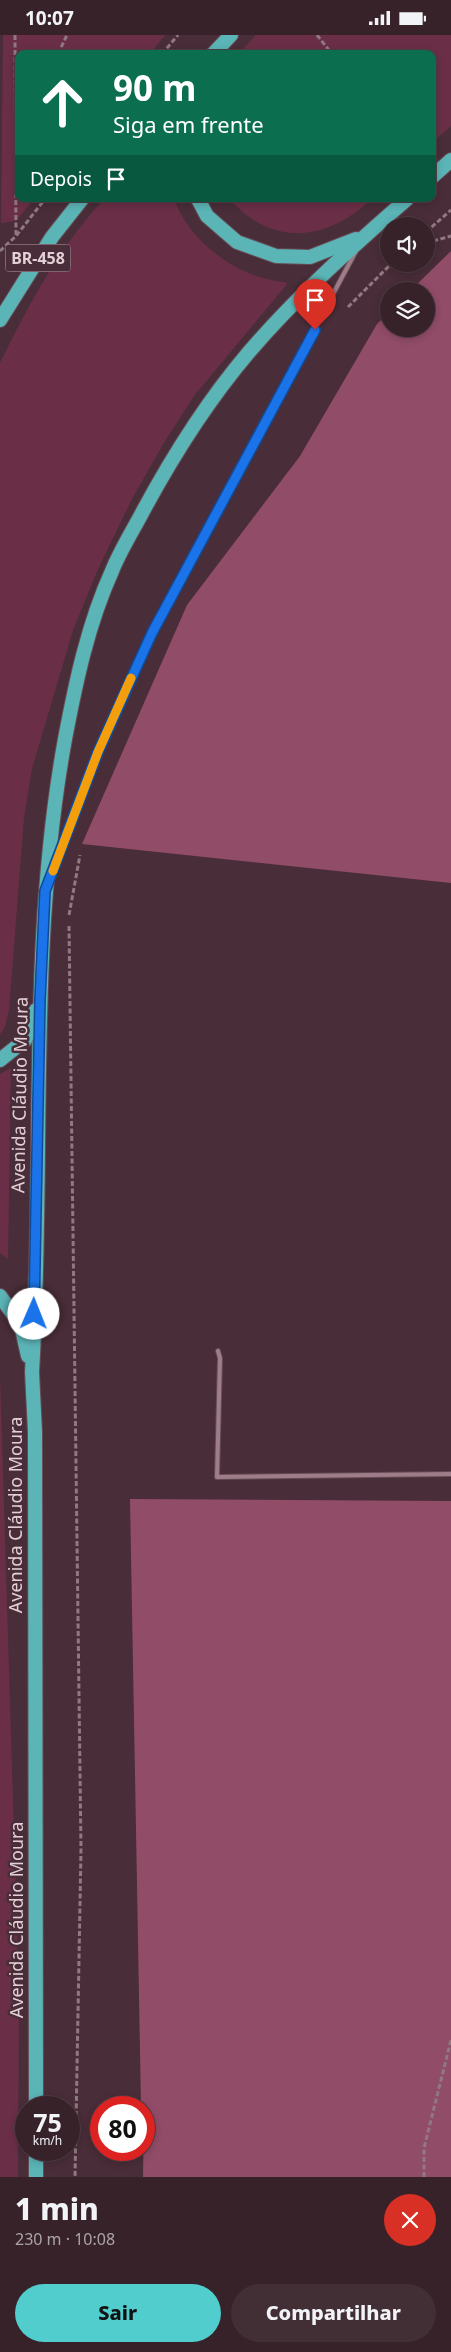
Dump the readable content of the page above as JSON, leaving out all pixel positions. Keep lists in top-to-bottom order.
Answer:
{
  "streets": {
    "highway": ["BR-458", "Avenida Cláudio Moura"]
  },
  "page": {
    "status": "10:07",
    "turn": ["90 m", "Siga em frente"],
    "then": "Depois",
    "speed": "75 km/h",
    "limit": "80",
    "heading": ["1 min", "230 m · 10:08"],
    "buttons": ["Sair", "Compartilhar"]
  }
}
